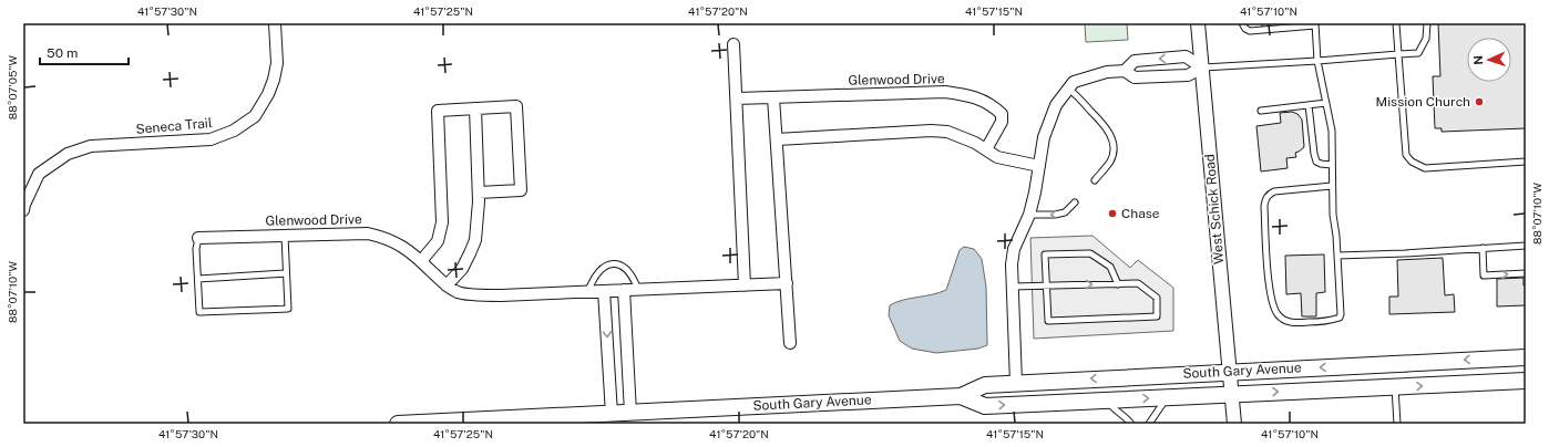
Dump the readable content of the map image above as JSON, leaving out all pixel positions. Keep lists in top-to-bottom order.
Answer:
{
  "streets": {
    "main road": ["South Gary Avenue"],
    "street": ["Glenwood Drive", "Seneca Trail", "West Schick Road"]
  },
  "crossings": [
    ["West Schick Road", "South Gary Avenue"]
  ],
  "places": ["Mission Church", "Chase"],
  "scale_bar": "50 m",
  "north": "left",
  "coordinates": [
    "41°57'30\"N",
    "41°57'25\"N",
    "41°57'20\"N",
    "41°57'15\"N",
    "41°57'10\"N",
    "88°07'05\"W",
    "88°07'10\"W"
  ]
}
